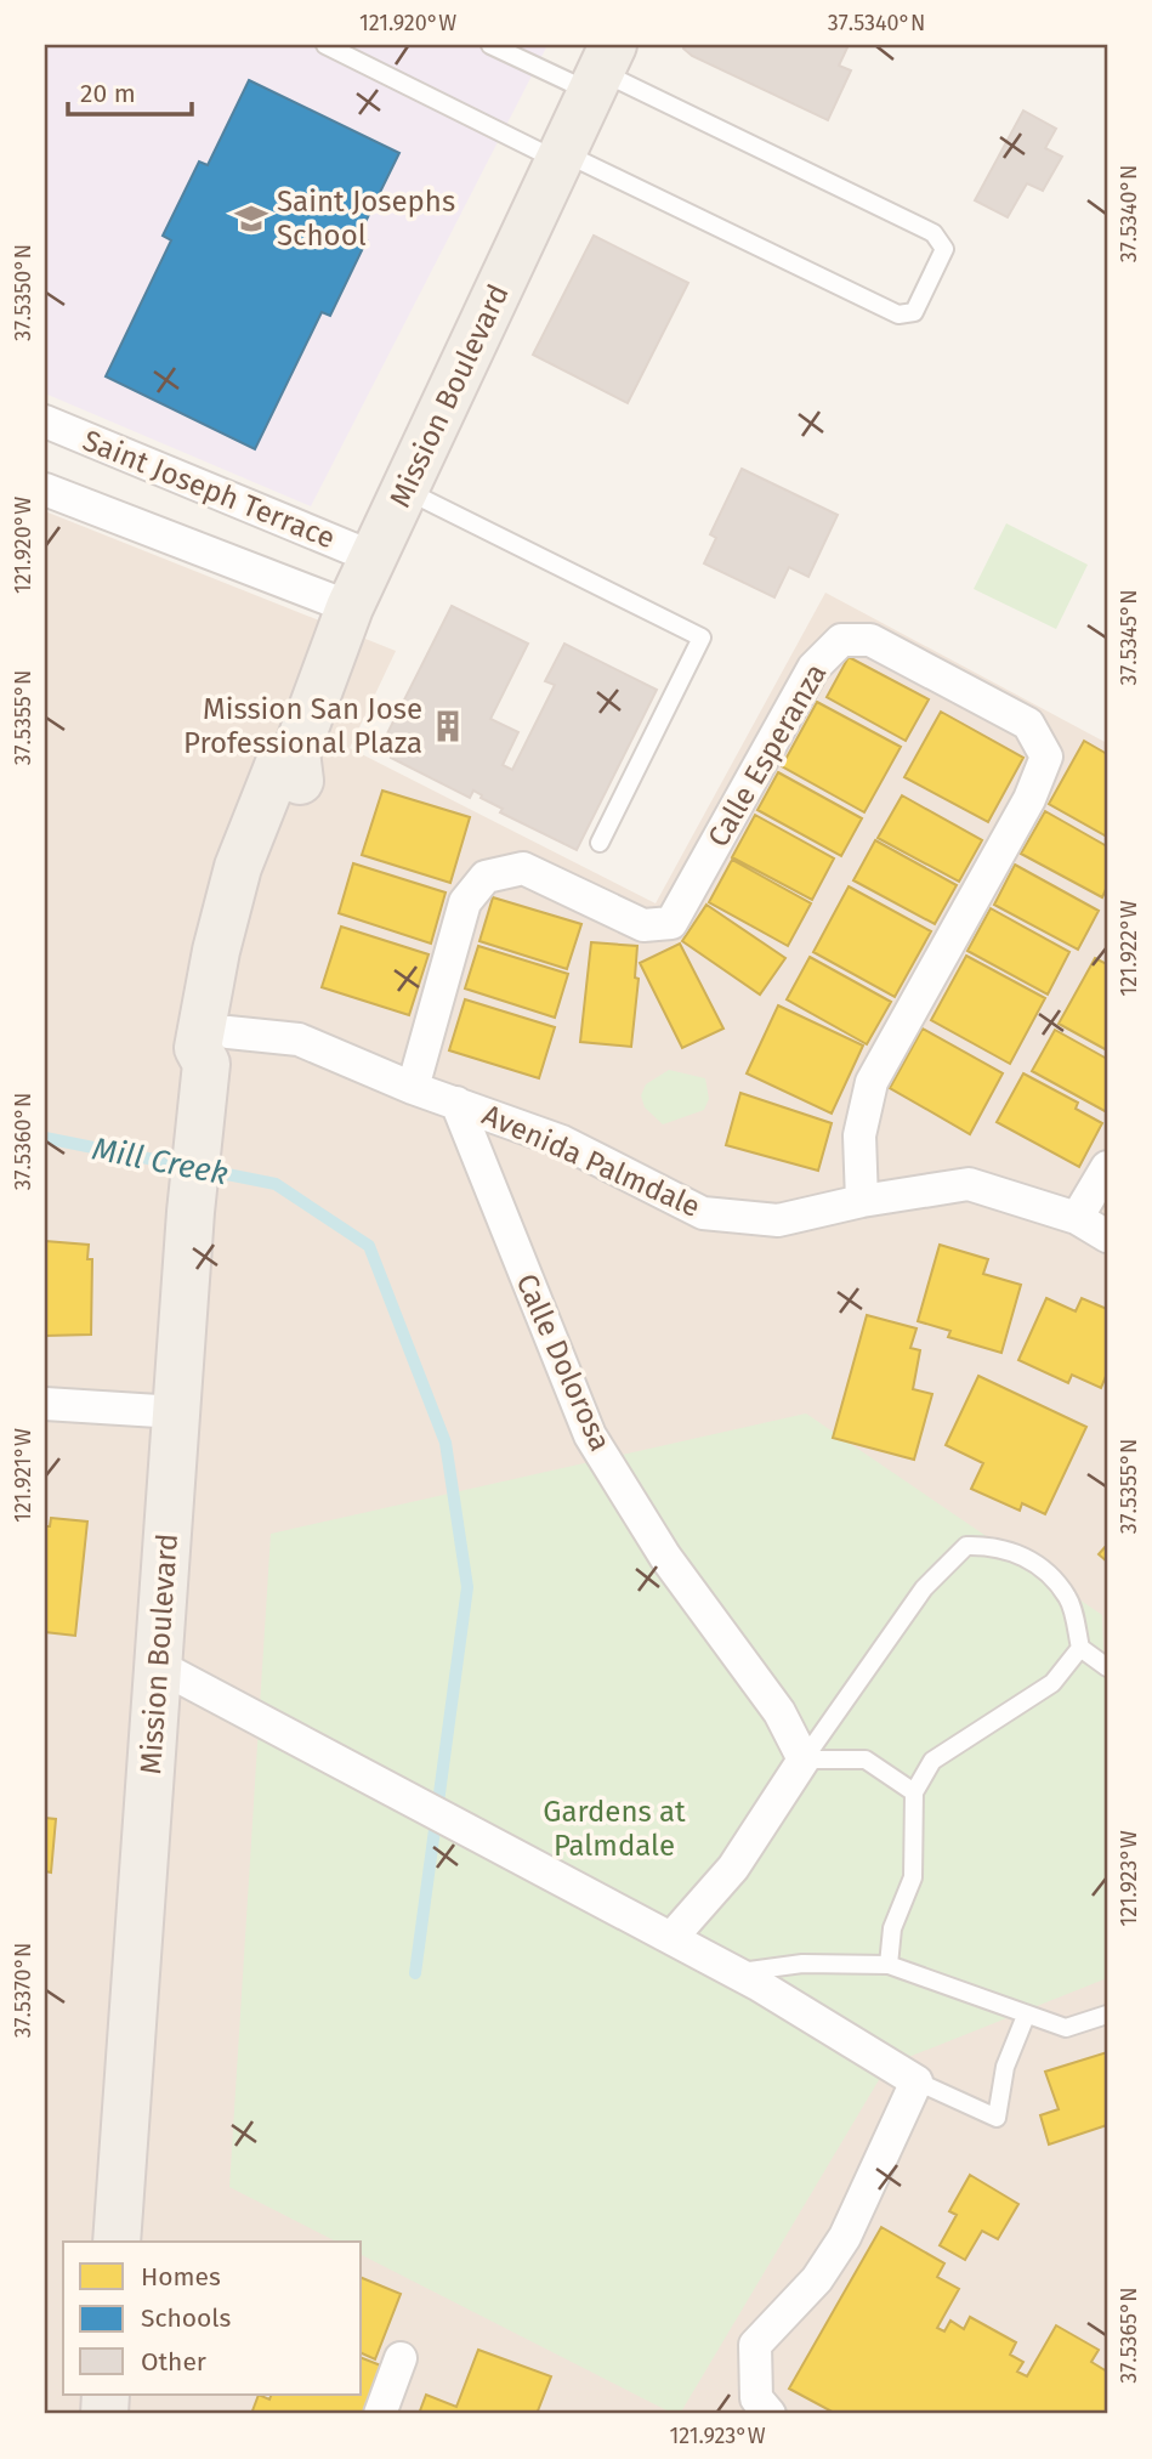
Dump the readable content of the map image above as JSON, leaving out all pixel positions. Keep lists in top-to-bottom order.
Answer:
{
  "streets": {
    "main road": ["Mission Boulevard"],
    "street": [
      "Saint Joseph Terrace",
      "Calle Esperanza",
      "Avenida Palmdale",
      "Calle Dolorosa"
    ]
  },
  "crossings": [
    ["Mission Boulevard", "Saint Joseph Terrace"],
    ["Mission Boulevard", "Avenida Palmdale"],
    ["Calle Esperanza", "Avenida Palmdale"],
    ["Avenida Palmdale", "Calle Dolorosa"]
  ],
  "water": ["Mill Creek"],
  "parks": ["Gardens at Palmdale"],
  "places": {
    "school or university": ["Saint Josephs School"],
    "building": ["Mission San Jose Professional Plaza"]
  },
  "legend": ["Homes", "Schools", "Other"],
  "scale_bar": "20 m",
  "coordinates": [
    "121.920°W",
    "37.5340°N",
    "37.5350°N",
    "37.5345°N",
    "37.5355°N",
    "121.922°W",
    "37.5360°N",
    "121.921°W",
    "121.923°W",
    "37.5370°N",
    "37.5365°N"
  ]
}
